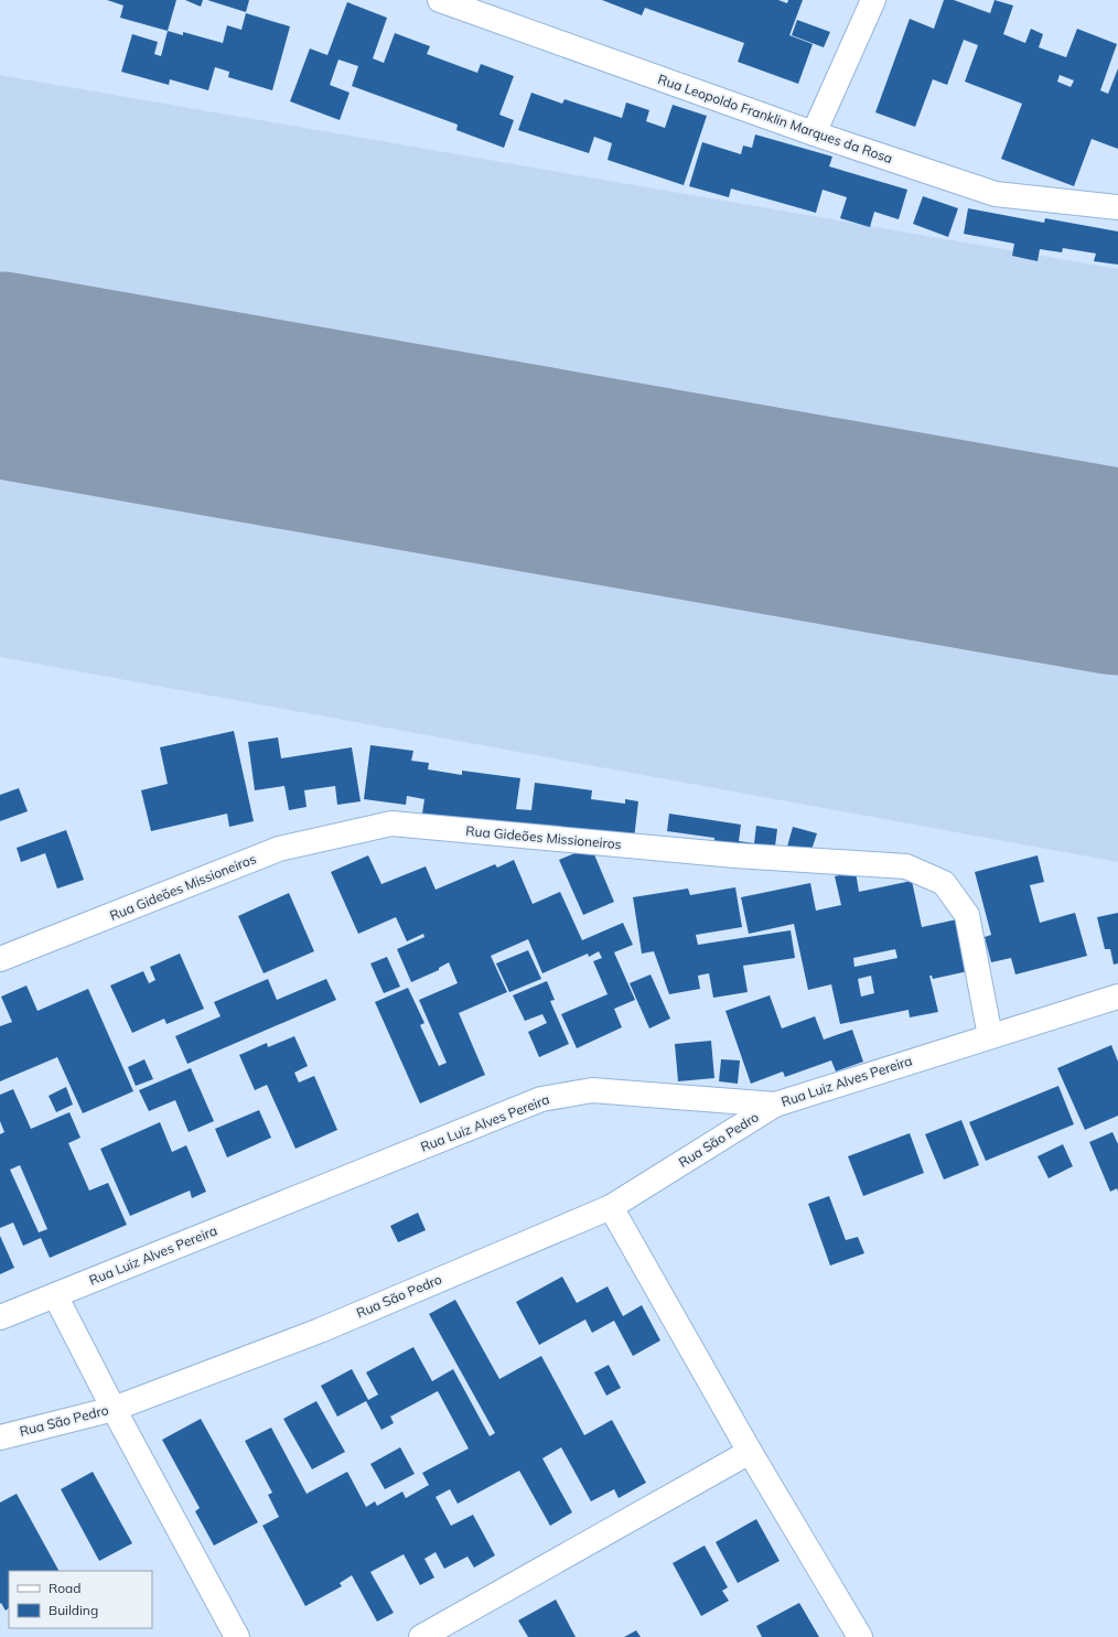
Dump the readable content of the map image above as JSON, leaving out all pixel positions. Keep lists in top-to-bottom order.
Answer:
{
  "streets": {
    "street": [
      "Rua Leopoldo Franklin Marques da Rosa",
      "Rua Gideões Missioneiros",
      "Rua Luiz Alves Pereira",
      "Rua São Pedro"
    ]
  },
  "crossings": [
    ["Rua Gideões Missioneiros", "Rua Luiz Alves Pereira"],
    ["Rua Luiz Alves Pereira", "Rua São Pedro"]
  ],
  "legend": ["Road", "Building"]
}
